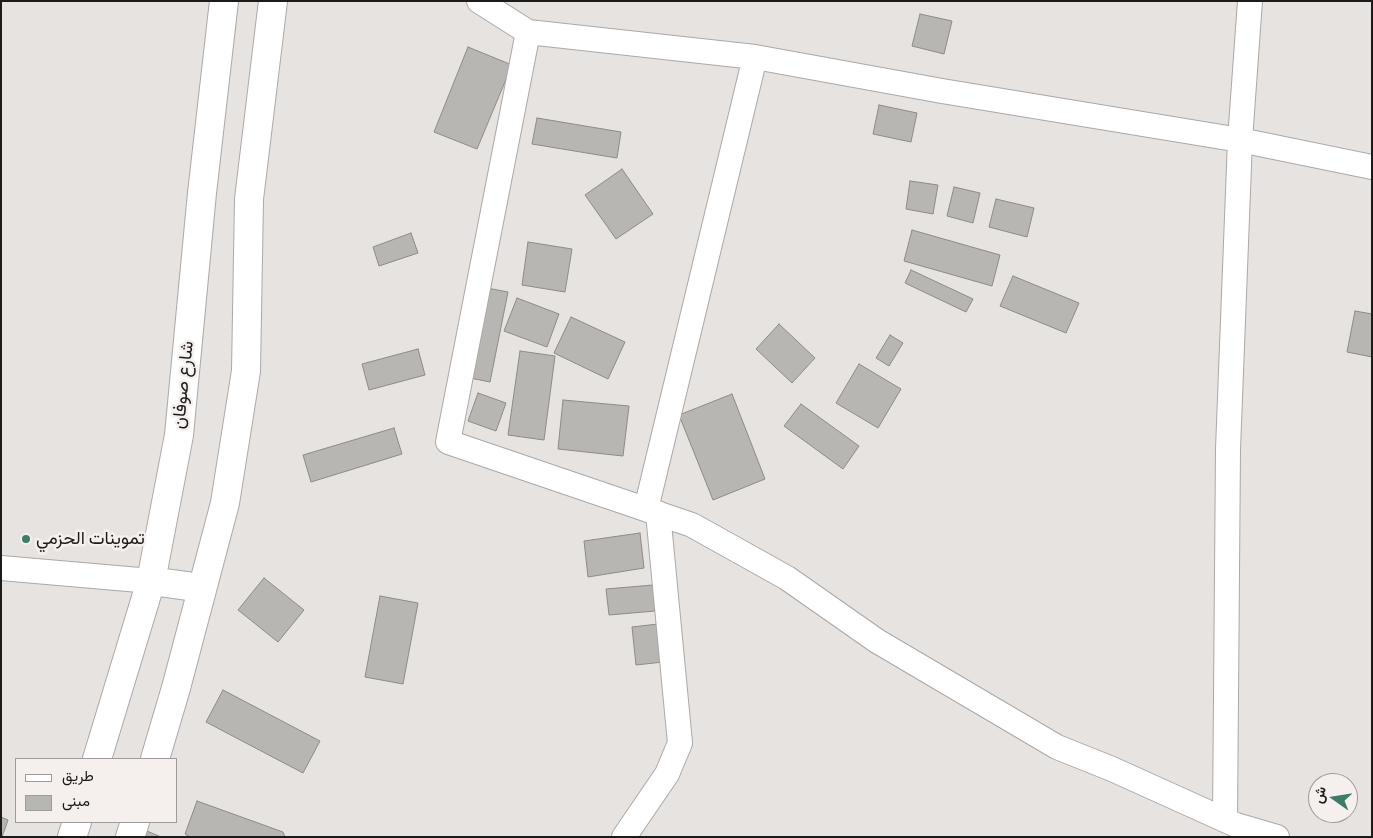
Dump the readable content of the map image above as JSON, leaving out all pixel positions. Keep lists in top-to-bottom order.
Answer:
{
  "streets": {
    "street": ["شارع صوفان"]
  },
  "places": ["تموينات الحزمي"],
  "legend": ["طريق", "مبنى"],
  "north": "left"
}
